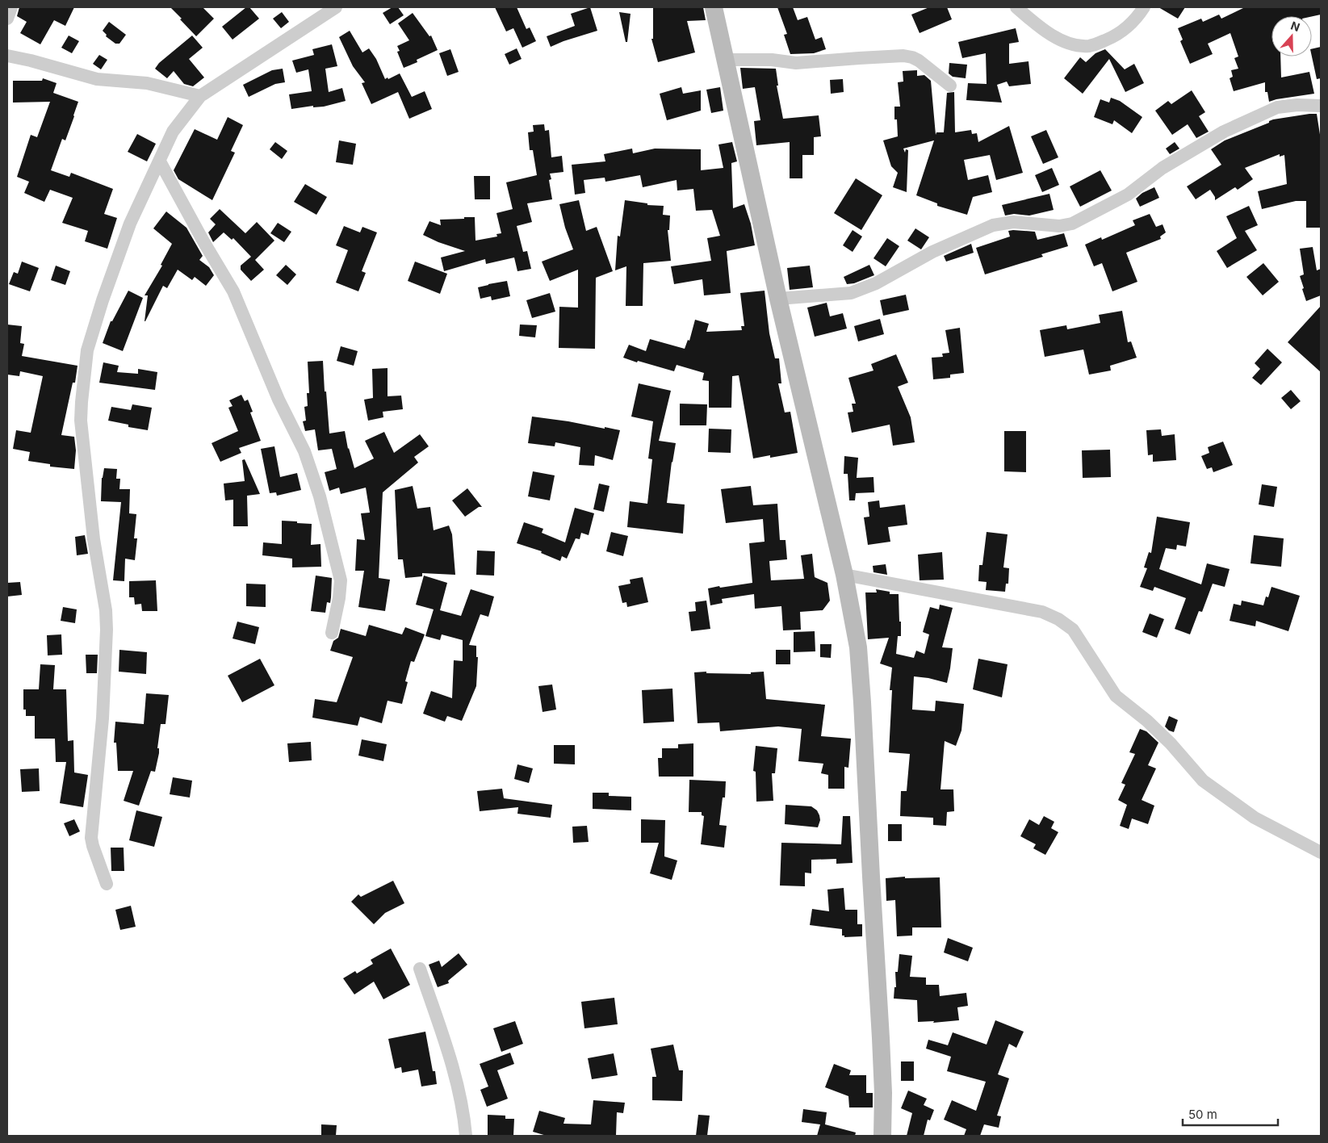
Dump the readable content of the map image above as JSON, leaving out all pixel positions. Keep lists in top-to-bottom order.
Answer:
{
  "scale_bar": "50 m",
  "north": "top"
}
